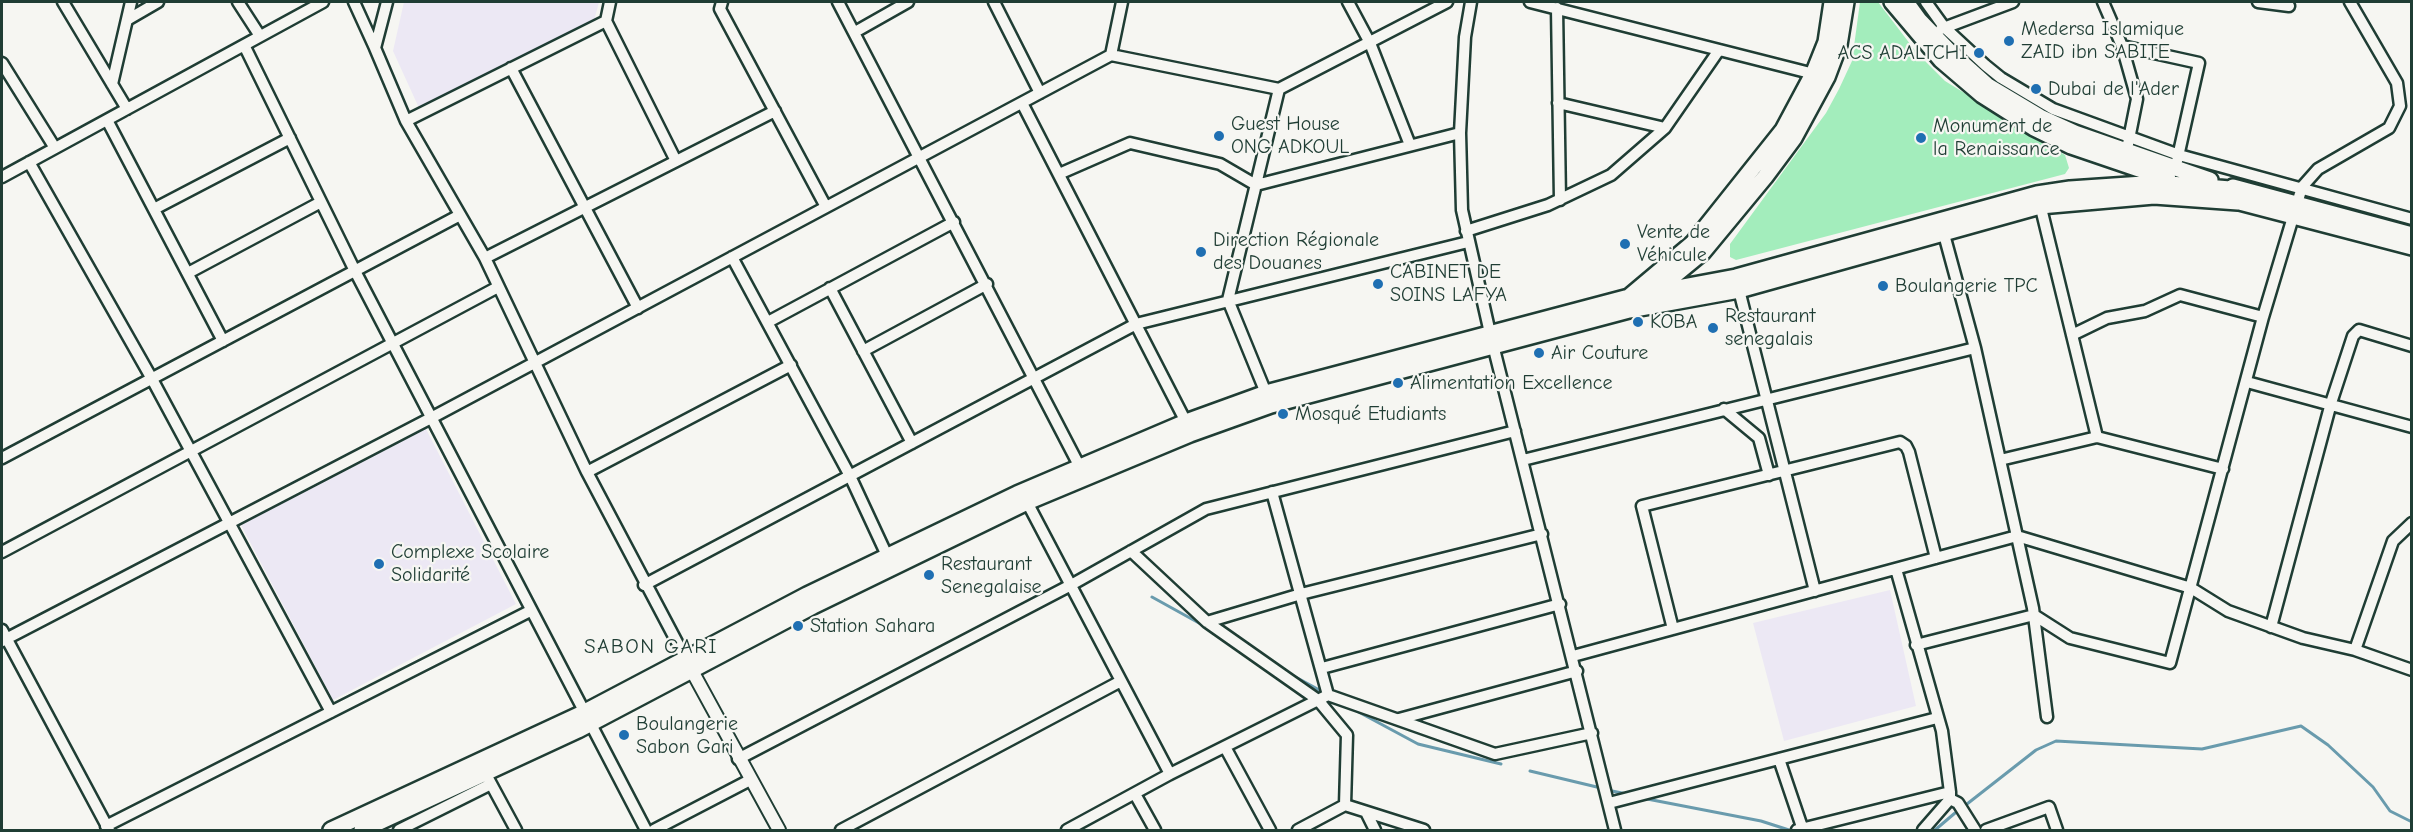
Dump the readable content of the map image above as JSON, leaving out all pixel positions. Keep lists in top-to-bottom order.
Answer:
{
  "districts": ["SABON GARI"],
  "places": [
    "Medersa Islamique ZAID ibn SABITE",
    "ACS ADALTCHI",
    "Dubai de l'Ader",
    "Guest House ONG ADKOUL",
    "Monument de la Renaissance",
    "Vente de Véhicule",
    "Direction Régionale des Douanes",
    "CABINET DE SOINS LAFYA",
    "Boulangerie TPC",
    "KOBA",
    "Restaurant senegalais",
    "Air Couture",
    "Alimentation Excellence",
    "Mosqué Etudiants",
    "Complexe Scolaire Solidarité",
    "Restaurant Senegalaise",
    "Station Sahara",
    "Boulangerie Sabon Gari"
  ]
}
